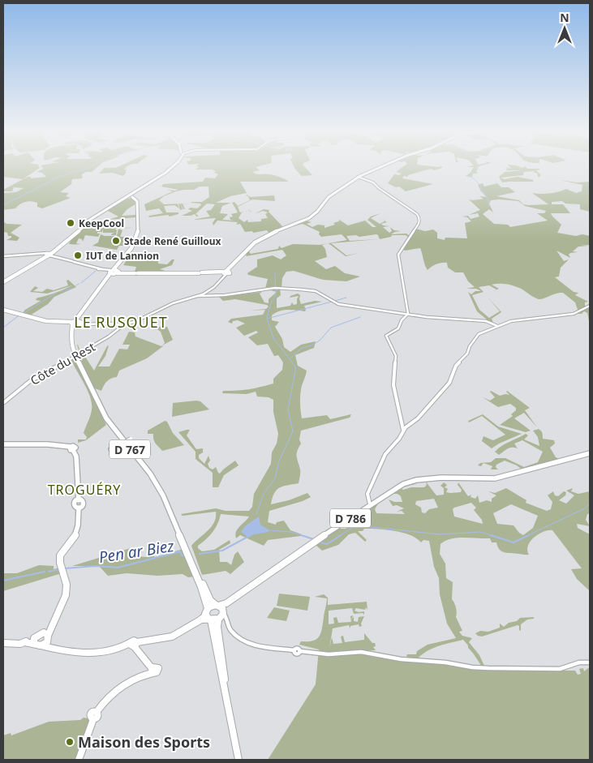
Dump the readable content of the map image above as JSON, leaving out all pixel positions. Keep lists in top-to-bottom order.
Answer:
{
  "streets": {
    "main road": ["D 767", "D 786"],
    "street": ["Côte du Rest"]
  },
  "crossings": [
    ["D 767", "D 786"]
  ],
  "districts": ["LE RUSQUET", "TROGUÉRY"],
  "water": ["Pen ar Biez"],
  "places": [
    "KeepCool",
    "Stade René Guilloux",
    "IUT de Lannion",
    "Maison des Sports"
  ],
  "north": "top"
}
